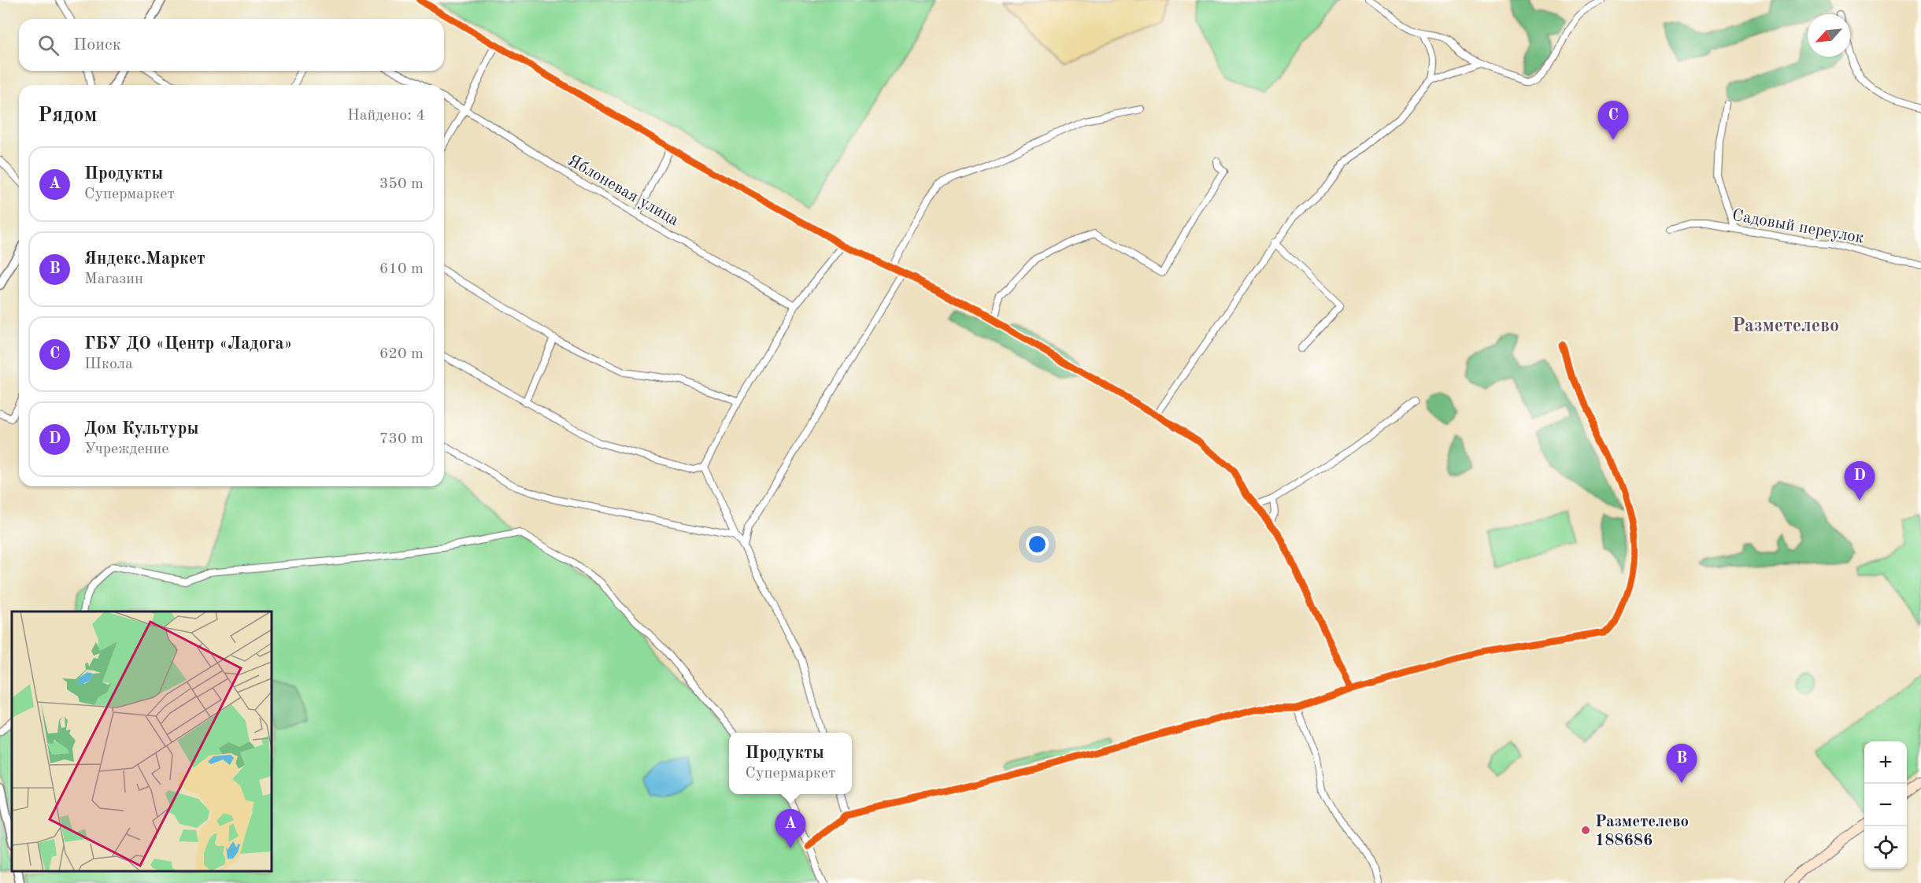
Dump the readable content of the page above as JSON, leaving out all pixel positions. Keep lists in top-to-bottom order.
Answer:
{
  "streets": {
    "street": ["Яблоневая улица", "Садовый переулок"]
  },
  "districts": ["Разметелево"],
  "places": ["Разметелево 188686"],
  "north": "bottom left",
  "page": {
    "search": "Поиск",
    "heading": ["Рядом", "Найдено: 4"],
    "pins": [
      "C",
      "D",
      "B",
      "A"
    ],
    "list": [
      {
        "mark": "A",
        "name": "Продукты",
        "note": "Супермаркет",
        "value": "350 m"
      },
      {
        "mark": "B",
        "name": "Яндекс.Маркет",
        "note": "Магазин",
        "value": "610 m"
      },
      {
        "mark": "C",
        "name": "ГБУ ДО «Центр «Ладога»",
        "note": "Школа",
        "value": "620 m"
      },
      {
        "mark": "D",
        "name": "Дом Культуры",
        "note": "Учреждение",
        "value": "730 m"
      }
    ],
    "popup": ["Продукты", "Супермаркет"],
    "map_buttons": ["+", "−"]
  }
}
